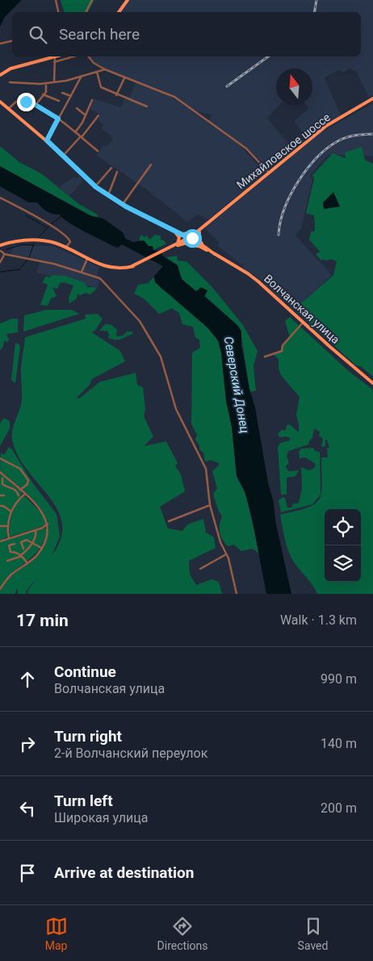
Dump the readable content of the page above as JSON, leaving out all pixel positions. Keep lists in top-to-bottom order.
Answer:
{
  "streets": {
    "main road": ["Михайловское шоссе", "Волчанская улица"]
  },
  "crossings": [
    ["Михайловское шоссе", "Волчанская улица"]
  ],
  "water": ["Северский Донец"],
  "north": "top",
  "page": {
    "search": "Search here",
    "heading": ["17 min", "Walk · 1.3 km"],
    "list": [
      ["Continue", "Волчанская улица", "990 m"],
      ["Turn right", "2-й Волчанский переулок", "140 m"],
      ["Turn left", "Широкая улица", "200 m"],
      "Arrive at destination"
    ],
    "nav": ["Map", "Directions", "Saved"]
  }
}
